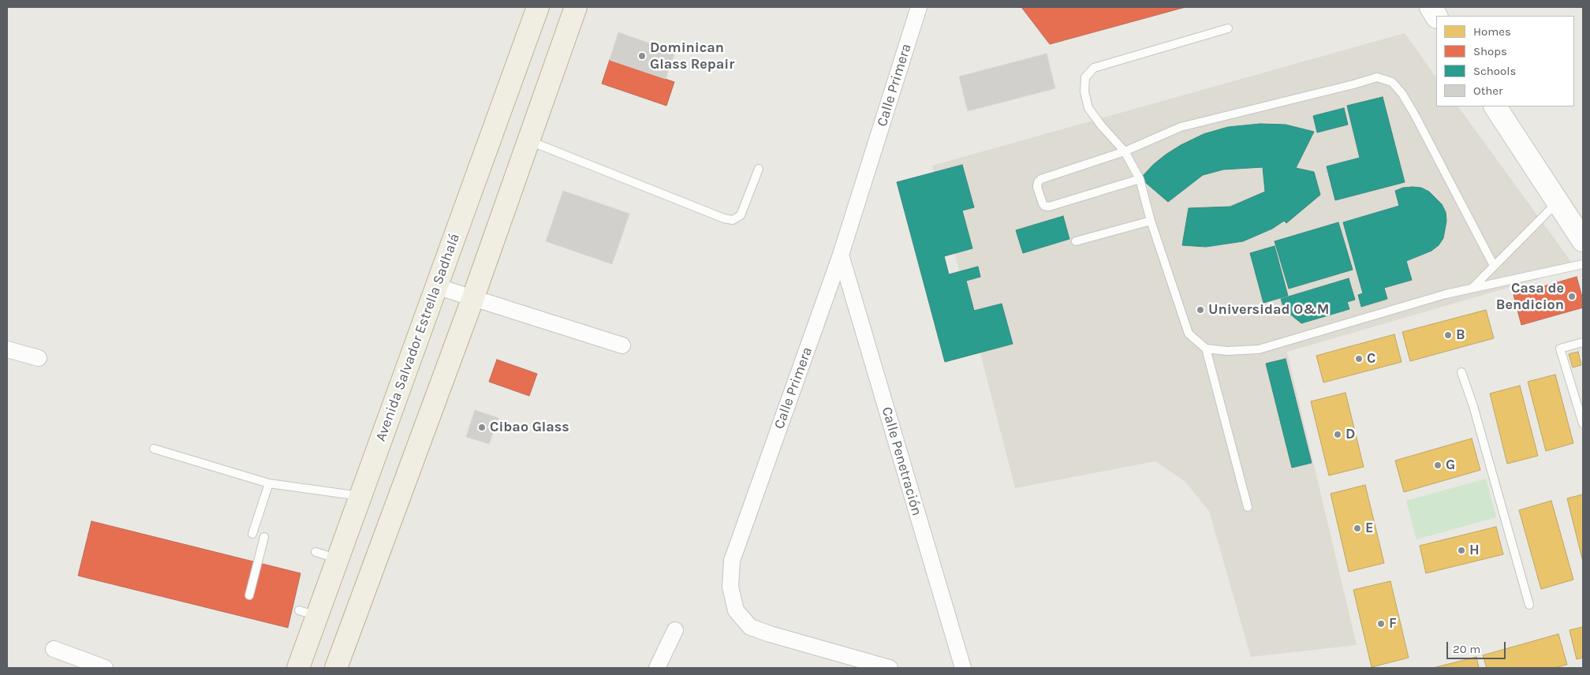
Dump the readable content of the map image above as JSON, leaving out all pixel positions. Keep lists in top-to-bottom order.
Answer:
{
  "streets": {
    "highway": ["Avenida Salvador Estrella Sadhalá"],
    "street": ["Calle Primera", "Calle Penetración"]
  },
  "crossings": [
    ["Calle Primera", "Calle Penetración"]
  ],
  "places": [
    "Dominican Glass Repair",
    "Casa de Bendicion",
    "Universidad O&M",
    "B",
    "C",
    "Cibao Glass",
    "D",
    "G",
    "E",
    "H",
    "F"
  ],
  "legend": [
    "Homes",
    "Shops",
    "Schools",
    "Other"
  ],
  "scale_bar": "20 m"
}
